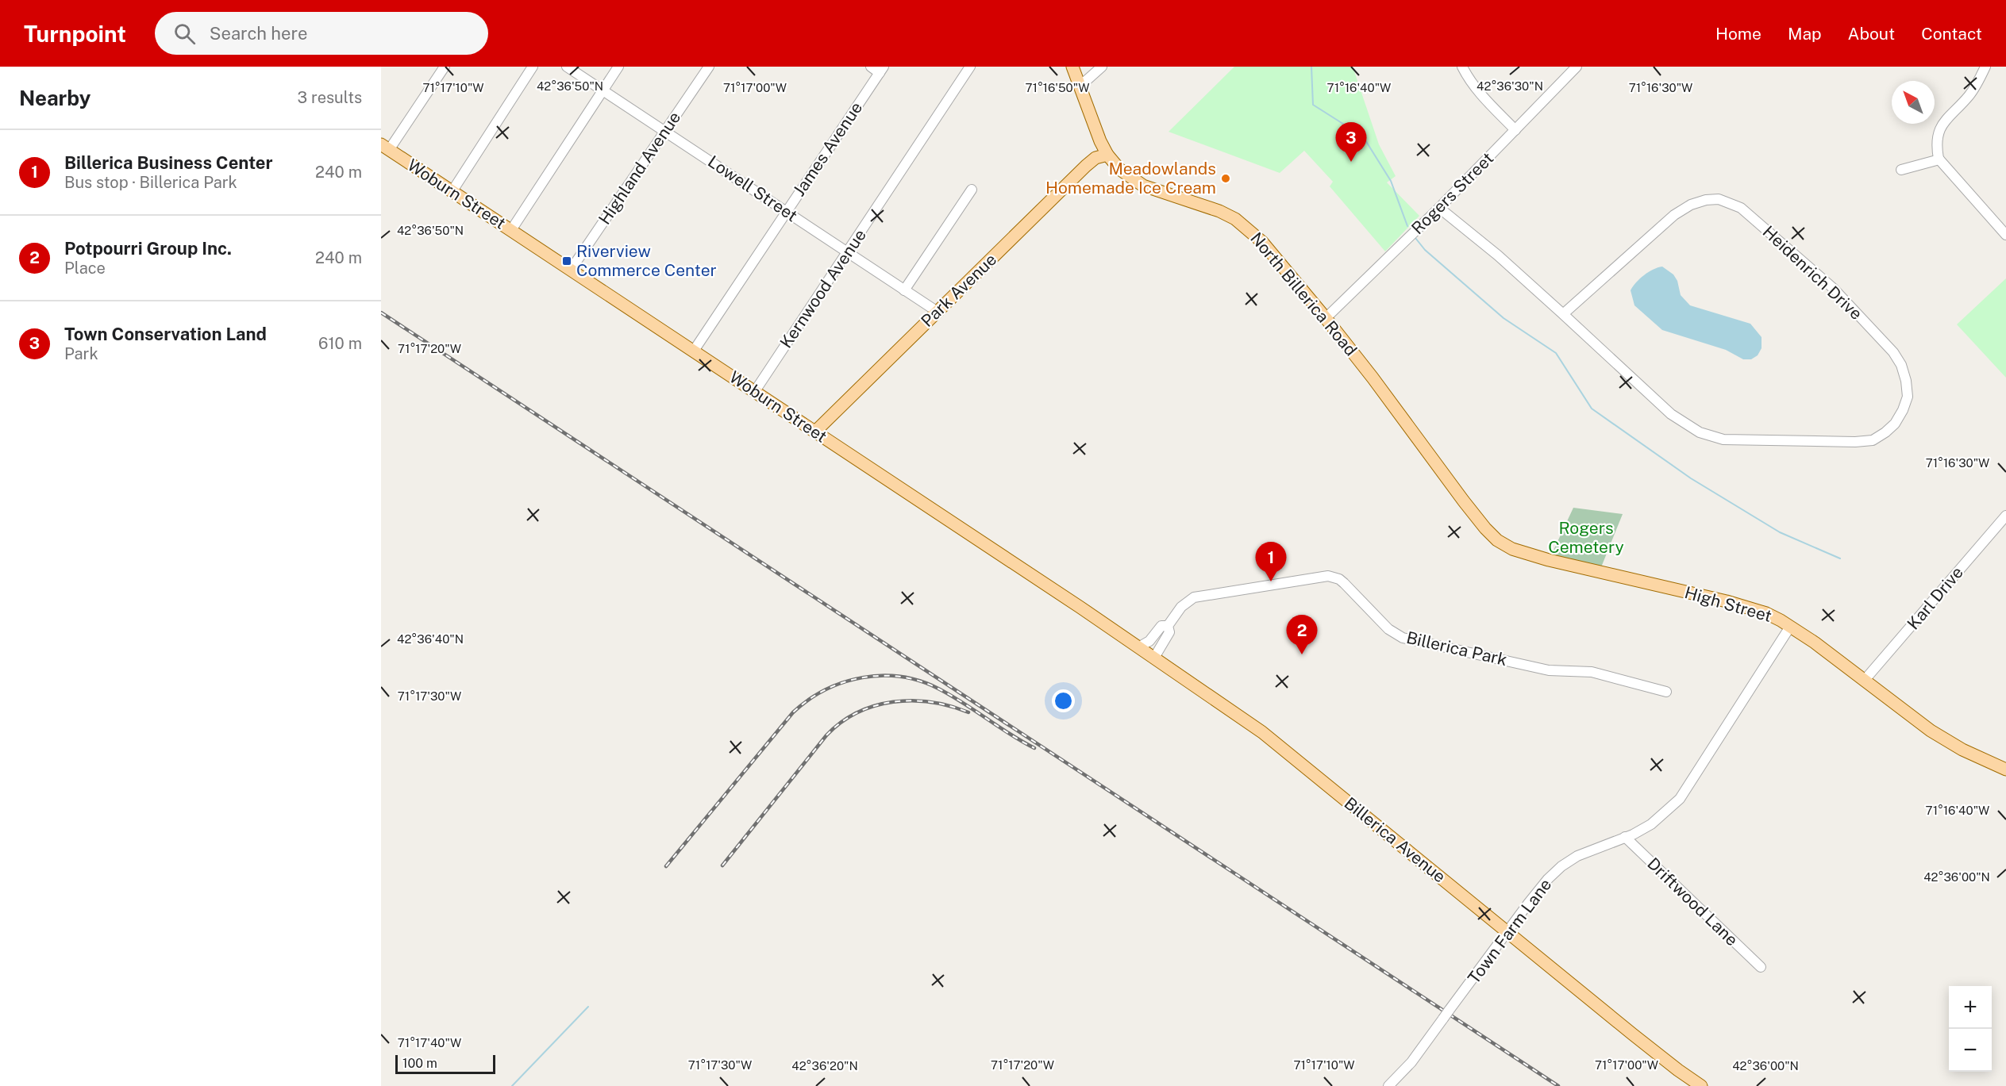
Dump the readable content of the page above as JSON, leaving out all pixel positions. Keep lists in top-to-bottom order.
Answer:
{
  "streets": {
    "main road": [
      "Woburn Street",
      "Park Avenue",
      "North Billerica Road",
      "High Street",
      "Billerica Avenue"
    ],
    "street": [
      "James Avenue",
      "Highland Avenue",
      "Lowell Street",
      "Rogers Street",
      "Heidenrich Drive",
      "Kernwood Avenue",
      "Karl Drive",
      "Billerica Park",
      "Driftwood Lane",
      "Town Farm Lane"
    ]
  },
  "crossings": [
    ["James Avenue", "Lowell Street"],
    ["James Avenue", "Woburn Street"],
    ["Highland Avenue", "Lowell Street"],
    ["Highland Avenue", "Woburn Street"],
    ["Lowell Street", "Kernwood Avenue"],
    ["Lowell Street", "Park Avenue"],
    ["Rogers Street", "Heidenrich Drive"],
    ["Rogers Street", "North Billerica Road"],
    ["Woburn Street", "Kernwood Avenue"],
    ["Woburn Street", "Park Avenue"],
    ["Woburn Street", "Billerica Avenue"],
    ["Park Avenue", "North Billerica Road"],
    ["North Billerica Road", "High Street"],
    ["Karl Drive", "High Street"],
    ["High Street", "Town Farm Lane"],
    ["Billerica Park", "Billerica Avenue"],
    ["Billerica Avenue", "Town Farm Lane"],
    ["Driftwood Lane", "Town Farm Lane"]
  ],
  "parks": ["Rogers Cemetery"],
  "places": {
    "other": ["Meadowlands Homemade Ice Cream"],
    "transit": ["Riverview Commerce Center"]
  },
  "scale_bar": "100 m",
  "north": "top left",
  "page": {
    "header": "Turnpoint",
    "search": "Search here",
    "nav": [
      "Home",
      "Map",
      "About",
      "Contact"
    ],
    "heading": ["Nearby", "3 results"],
    "pins": ["3", "1", "2"],
    "list": [
      {
        "mark": "1",
        "name": "Billerica Business Center",
        "note": "Bus stop · Billerica Park",
        "value": "240 m"
      },
      {
        "mark": "2",
        "name": "Potpourri Group Inc.",
        "note": "Place",
        "value": "240 m"
      },
      {
        "mark": "3",
        "name": "Town Conservation Land",
        "note": "Park",
        "value": "610 m"
      }
    ],
    "map_buttons": ["+", "−"],
    "scale": "100 m"
  },
  "coordinates": [
    "42°36'50\"N",
    "42°36'30\"N",
    "71°17'10\"W",
    "71°17'00\"W",
    "71°16'50\"W",
    "71°16'40\"W",
    "71°16'30\"W",
    "71°17'20\"W",
    "42°36'40\"N",
    "71°17'30\"W",
    "42°36'00\"N",
    "71°17'40\"W",
    "42°36'20\"N"
  ]
}
